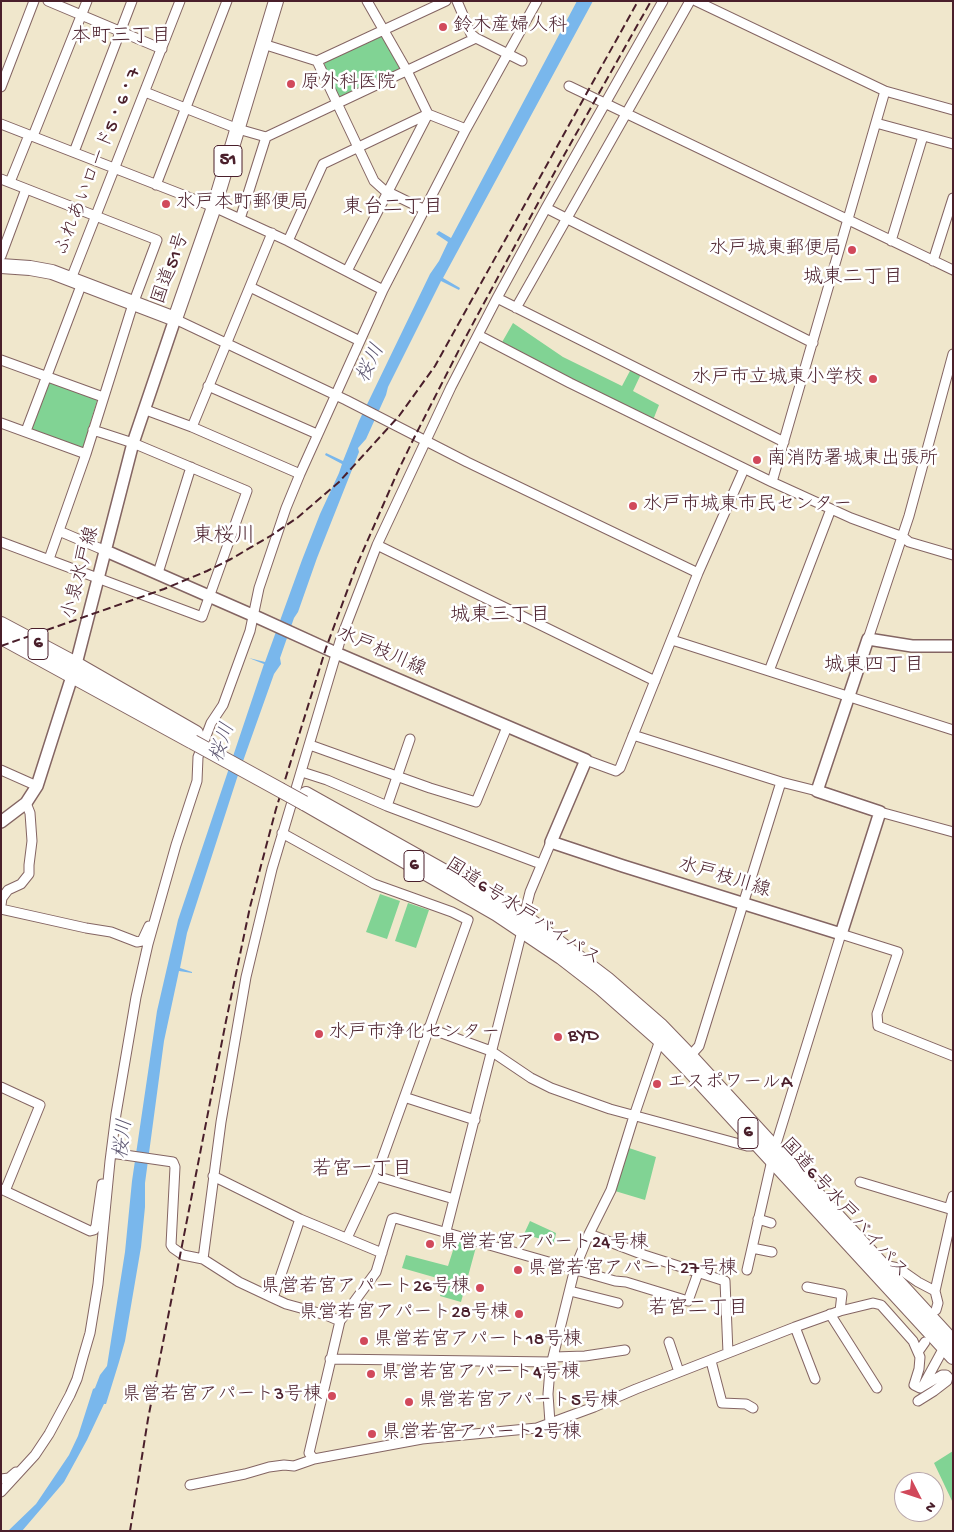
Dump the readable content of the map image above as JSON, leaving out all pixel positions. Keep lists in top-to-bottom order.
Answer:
{
  "streets": {
    "highway": [
      "51",
      "国道51号",
      "6",
      "国道6号水戸バイパス"
    ],
    "main road": ["小泉水戸線", "水戸枝川線"],
    "street": ["ふれあいロード5・6・7"]
  },
  "crossings": [
    ["ふれあいロード5・6・7", "国道51号"],
    ["国道51号", "小泉水戸線"],
    ["小泉水戸線", "国道6号水戸バイパス"]
  ],
  "districts": [
    "本町三丁目",
    "東台二丁目",
    "城東二丁目",
    "東桜川",
    "城東三丁目",
    "城東四丁目",
    "若宮一丁目",
    "若宮二丁目"
  ],
  "water": ["桜川"],
  "places": [
    "鈴木産婦人科",
    "原外科医院",
    "水戸本町郵便局",
    "水戸城東郵便局",
    "水戸市立城東小学校",
    "南消防署城東出張所",
    "水戸市城東市民センター",
    "水戸市浄化センター",
    "BYD",
    "エスポワールA",
    "県営若宮アパート24号棟",
    "県営若宮アパート27号棟",
    "県営若宮アパート26号棟",
    "県営若宮アパート28号棟",
    "県営若宮アパート18号棟",
    "県営若宮アパート4号棟",
    "県営若宮アパート3号棟",
    "県営若宮アパート5号棟",
    "県営若宮アパート2号棟"
  ],
  "north": "bottom right"
}
